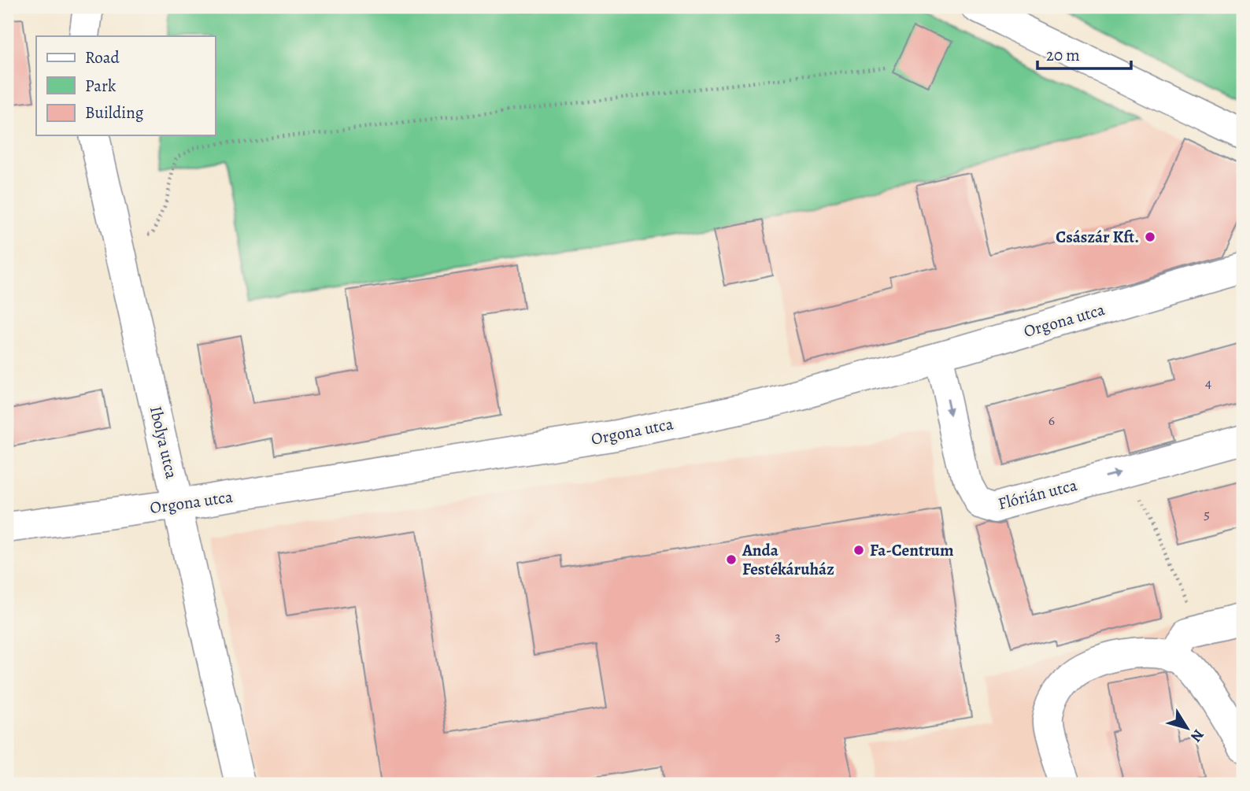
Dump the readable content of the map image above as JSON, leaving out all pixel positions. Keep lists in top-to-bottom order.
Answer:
{
  "streets": {
    "street": ["Orgona utca", "Ibolya utca", "Flórián utca"]
  },
  "crossings": [
    ["Orgona utca", "Ibolya utca"],
    ["Orgona utca", "Flórián utca"]
  ],
  "places": ["Császár Kft.", "Fa-Centrum", "Anda Festékáruház"],
  "house_numbers": [
    "4",
    "6",
    "5",
    "3"
  ],
  "legend": ["Road", "Park", "Building"],
  "scale_bar": "20 m",
  "north": "bottom right"
}
